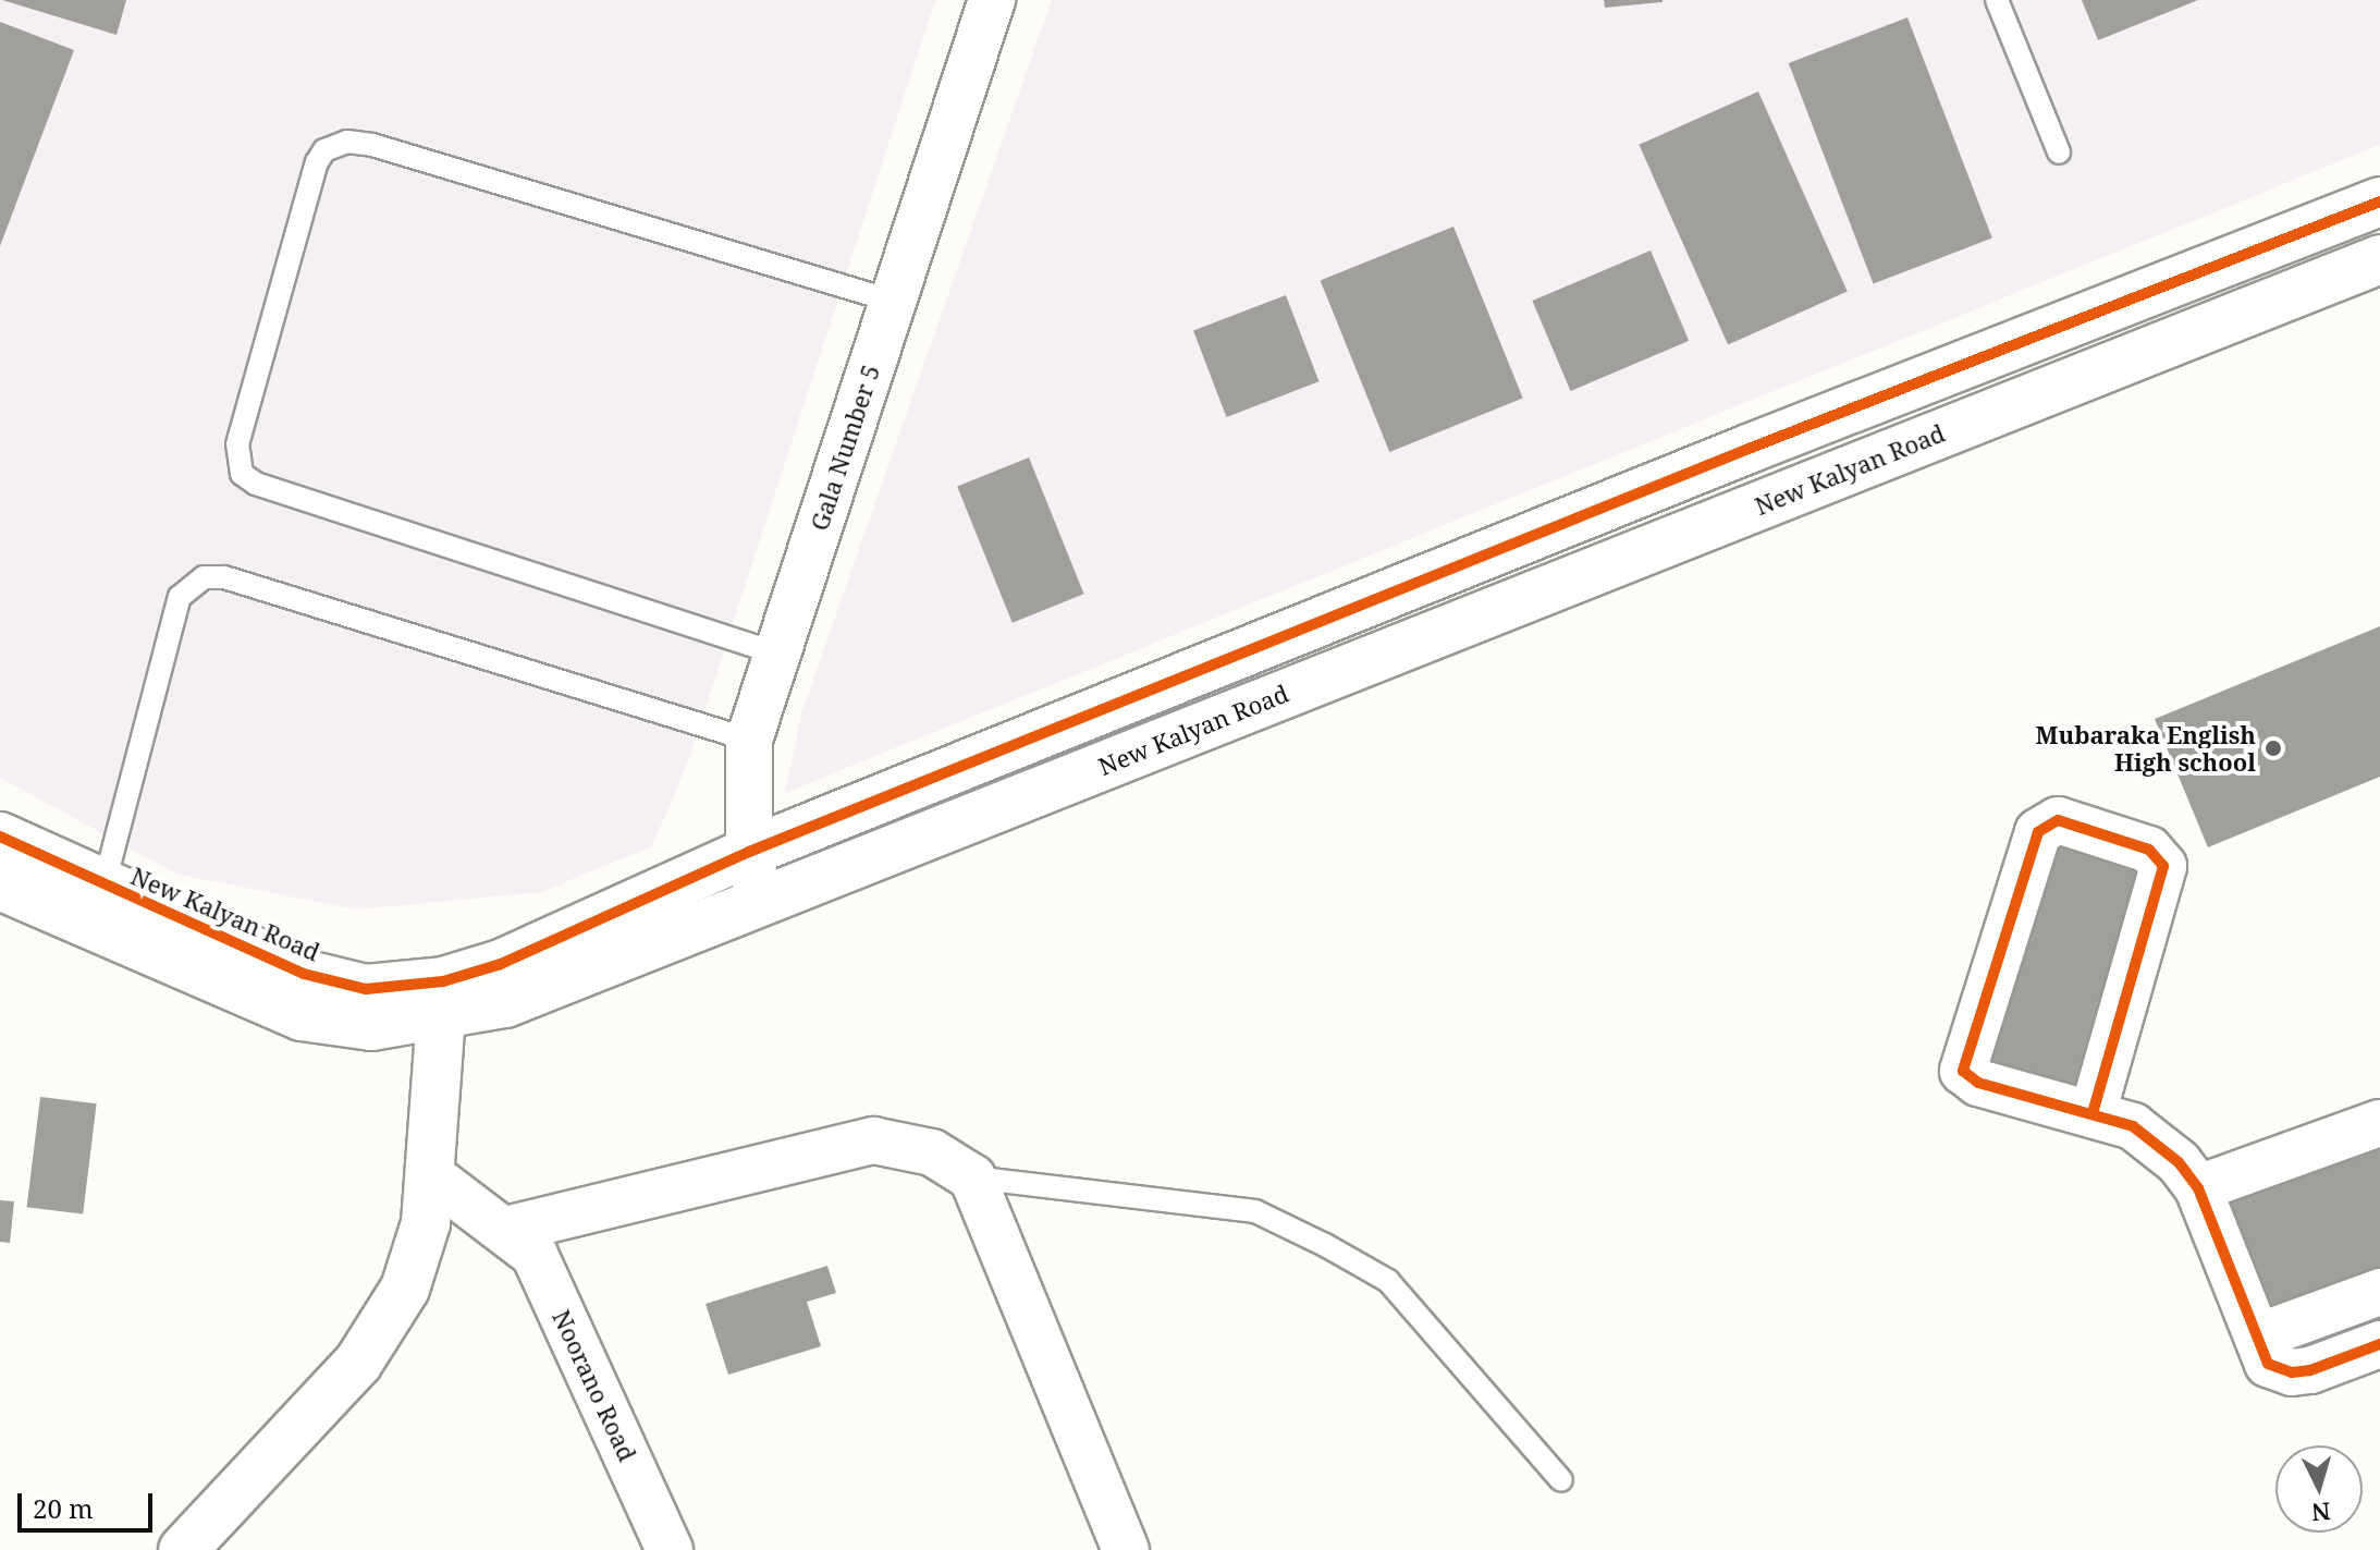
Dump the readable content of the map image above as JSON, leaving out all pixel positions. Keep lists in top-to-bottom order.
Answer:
{
  "streets": {
    "street": ["Gala Number 5", "New Kalyan Road", "Noorano Road"]
  },
  "crossings": [
    ["Gala Number 5", "New Kalyan Road"]
  ],
  "places": ["Mubaraka English High school"],
  "scale_bar": "20 m",
  "north": "bottom"
}
